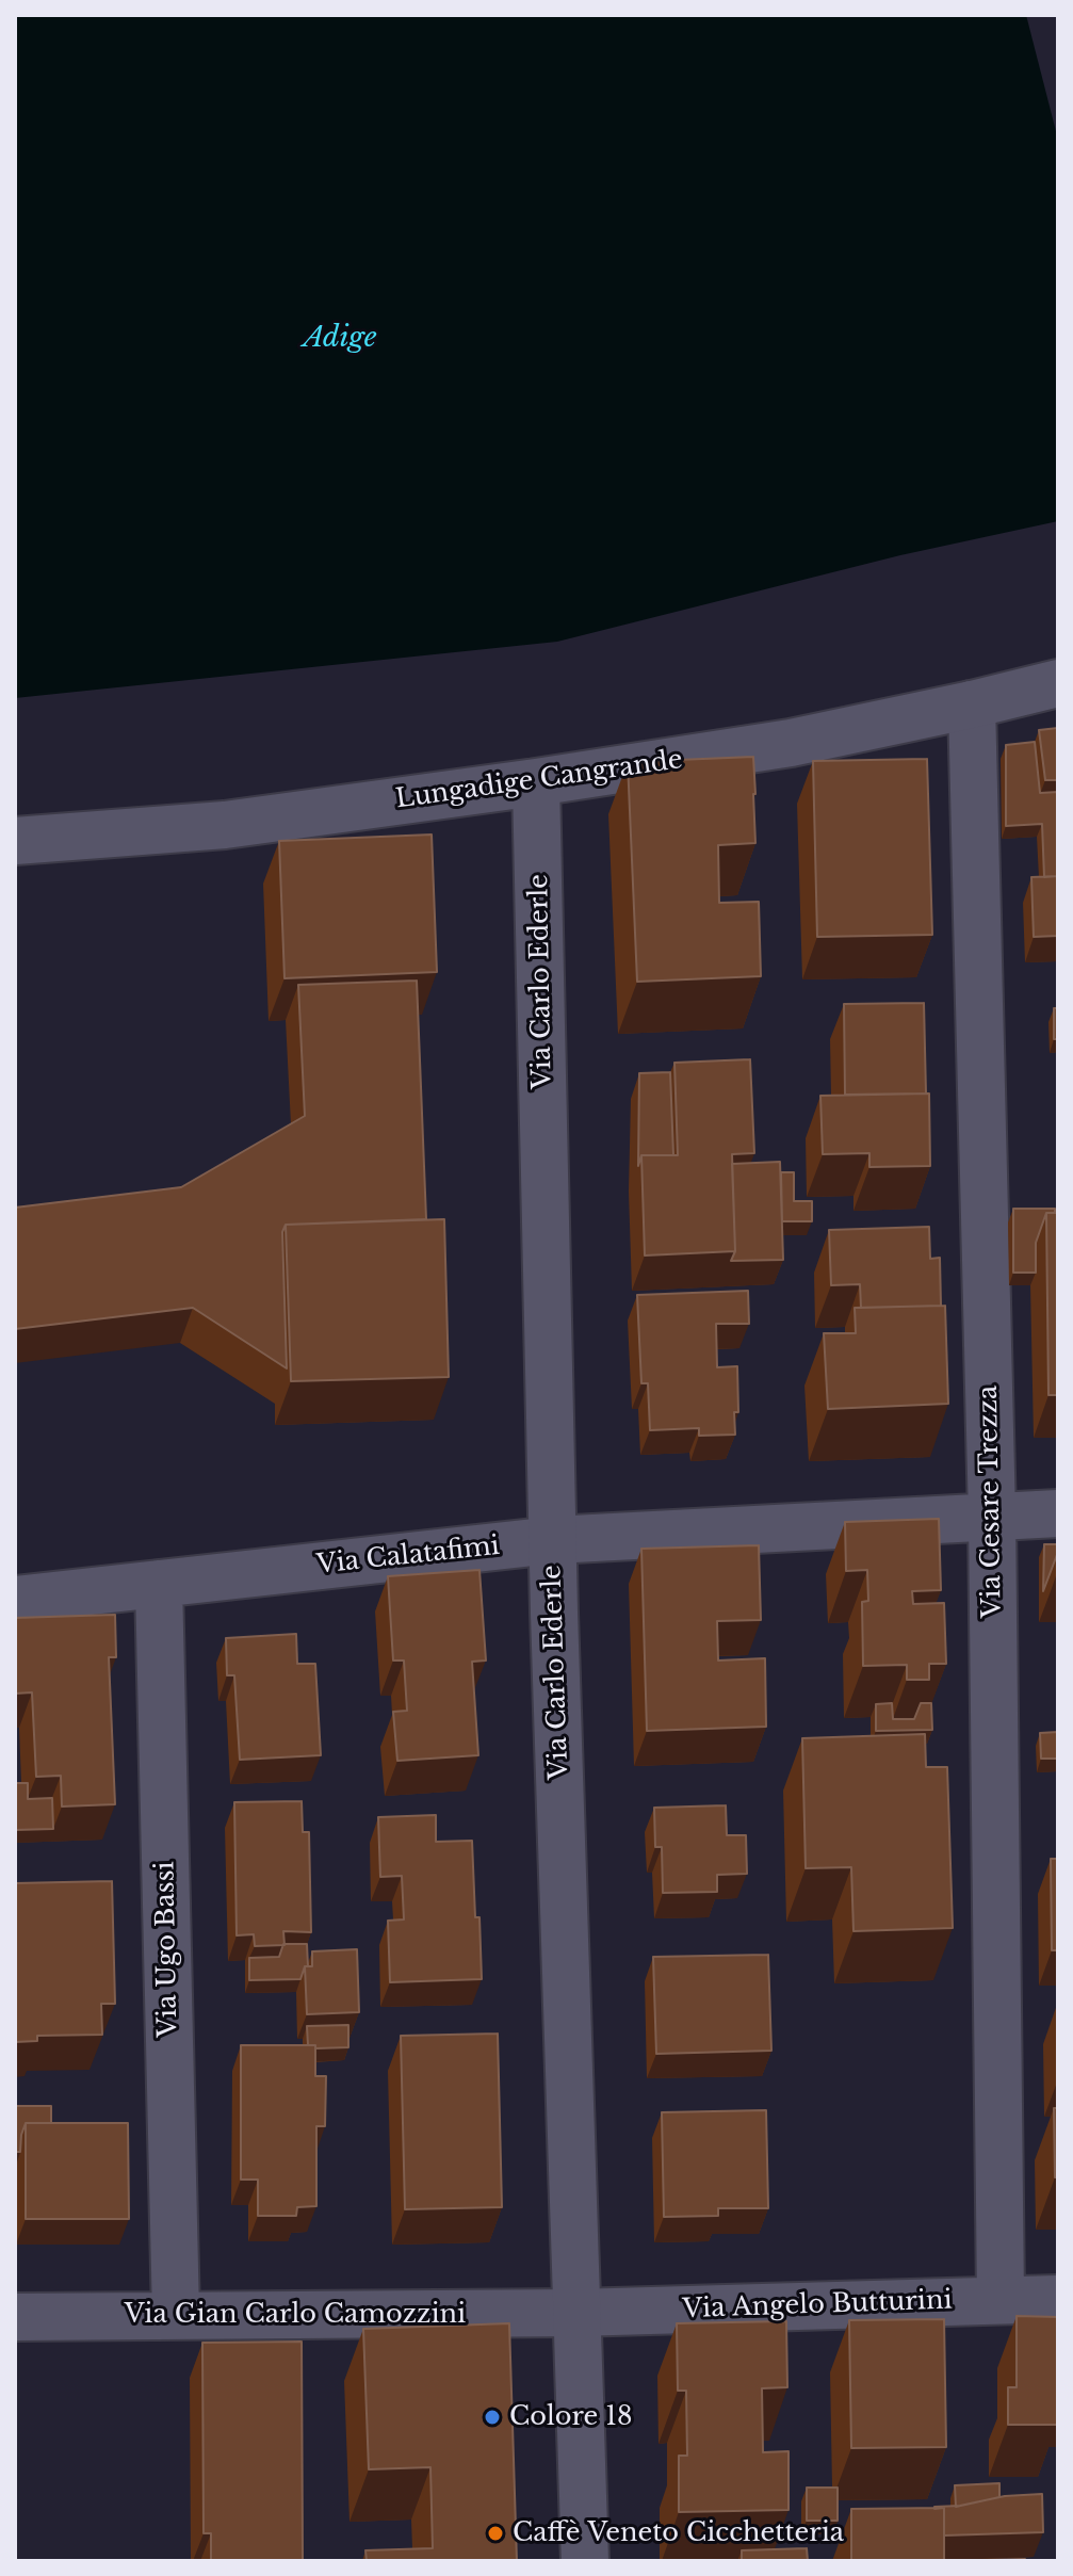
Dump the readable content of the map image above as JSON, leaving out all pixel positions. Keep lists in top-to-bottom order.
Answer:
{
  "streets": {
    "street": [
      "Lungadige Cangrande",
      "Via Carlo Ederle",
      "Via Cesare Trezza",
      "Via Calatafimi",
      "Via Ugo Bassi",
      "Via Angelo Butturini",
      "Via Gian Carlo Camozzini"
    ]
  },
  "crossings": [
    ["Lungadige Cangrande", "Via Carlo Ederle"],
    ["Lungadige Cangrande", "Via Cesare Trezza"],
    ["Via Carlo Ederle", "Via Calatafimi"],
    ["Via Carlo Ederle", "Via Angelo Butturini"],
    ["Via Carlo Ederle", "Via Gian Carlo Camozzini"],
    ["Via Cesare Trezza", "Via Calatafimi"],
    ["Via Cesare Trezza", "Via Angelo Butturini"],
    ["Via Calatafimi", "Via Ugo Bassi"],
    ["Via Ugo Bassi", "Via Gian Carlo Camozzini"],
    ["Via Angelo Butturini", "Via Gian Carlo Camozzini"]
  ],
  "water": ["Adige"],
  "places": ["Colore 18", "Caffè Veneto Cicchetteria"]
}
